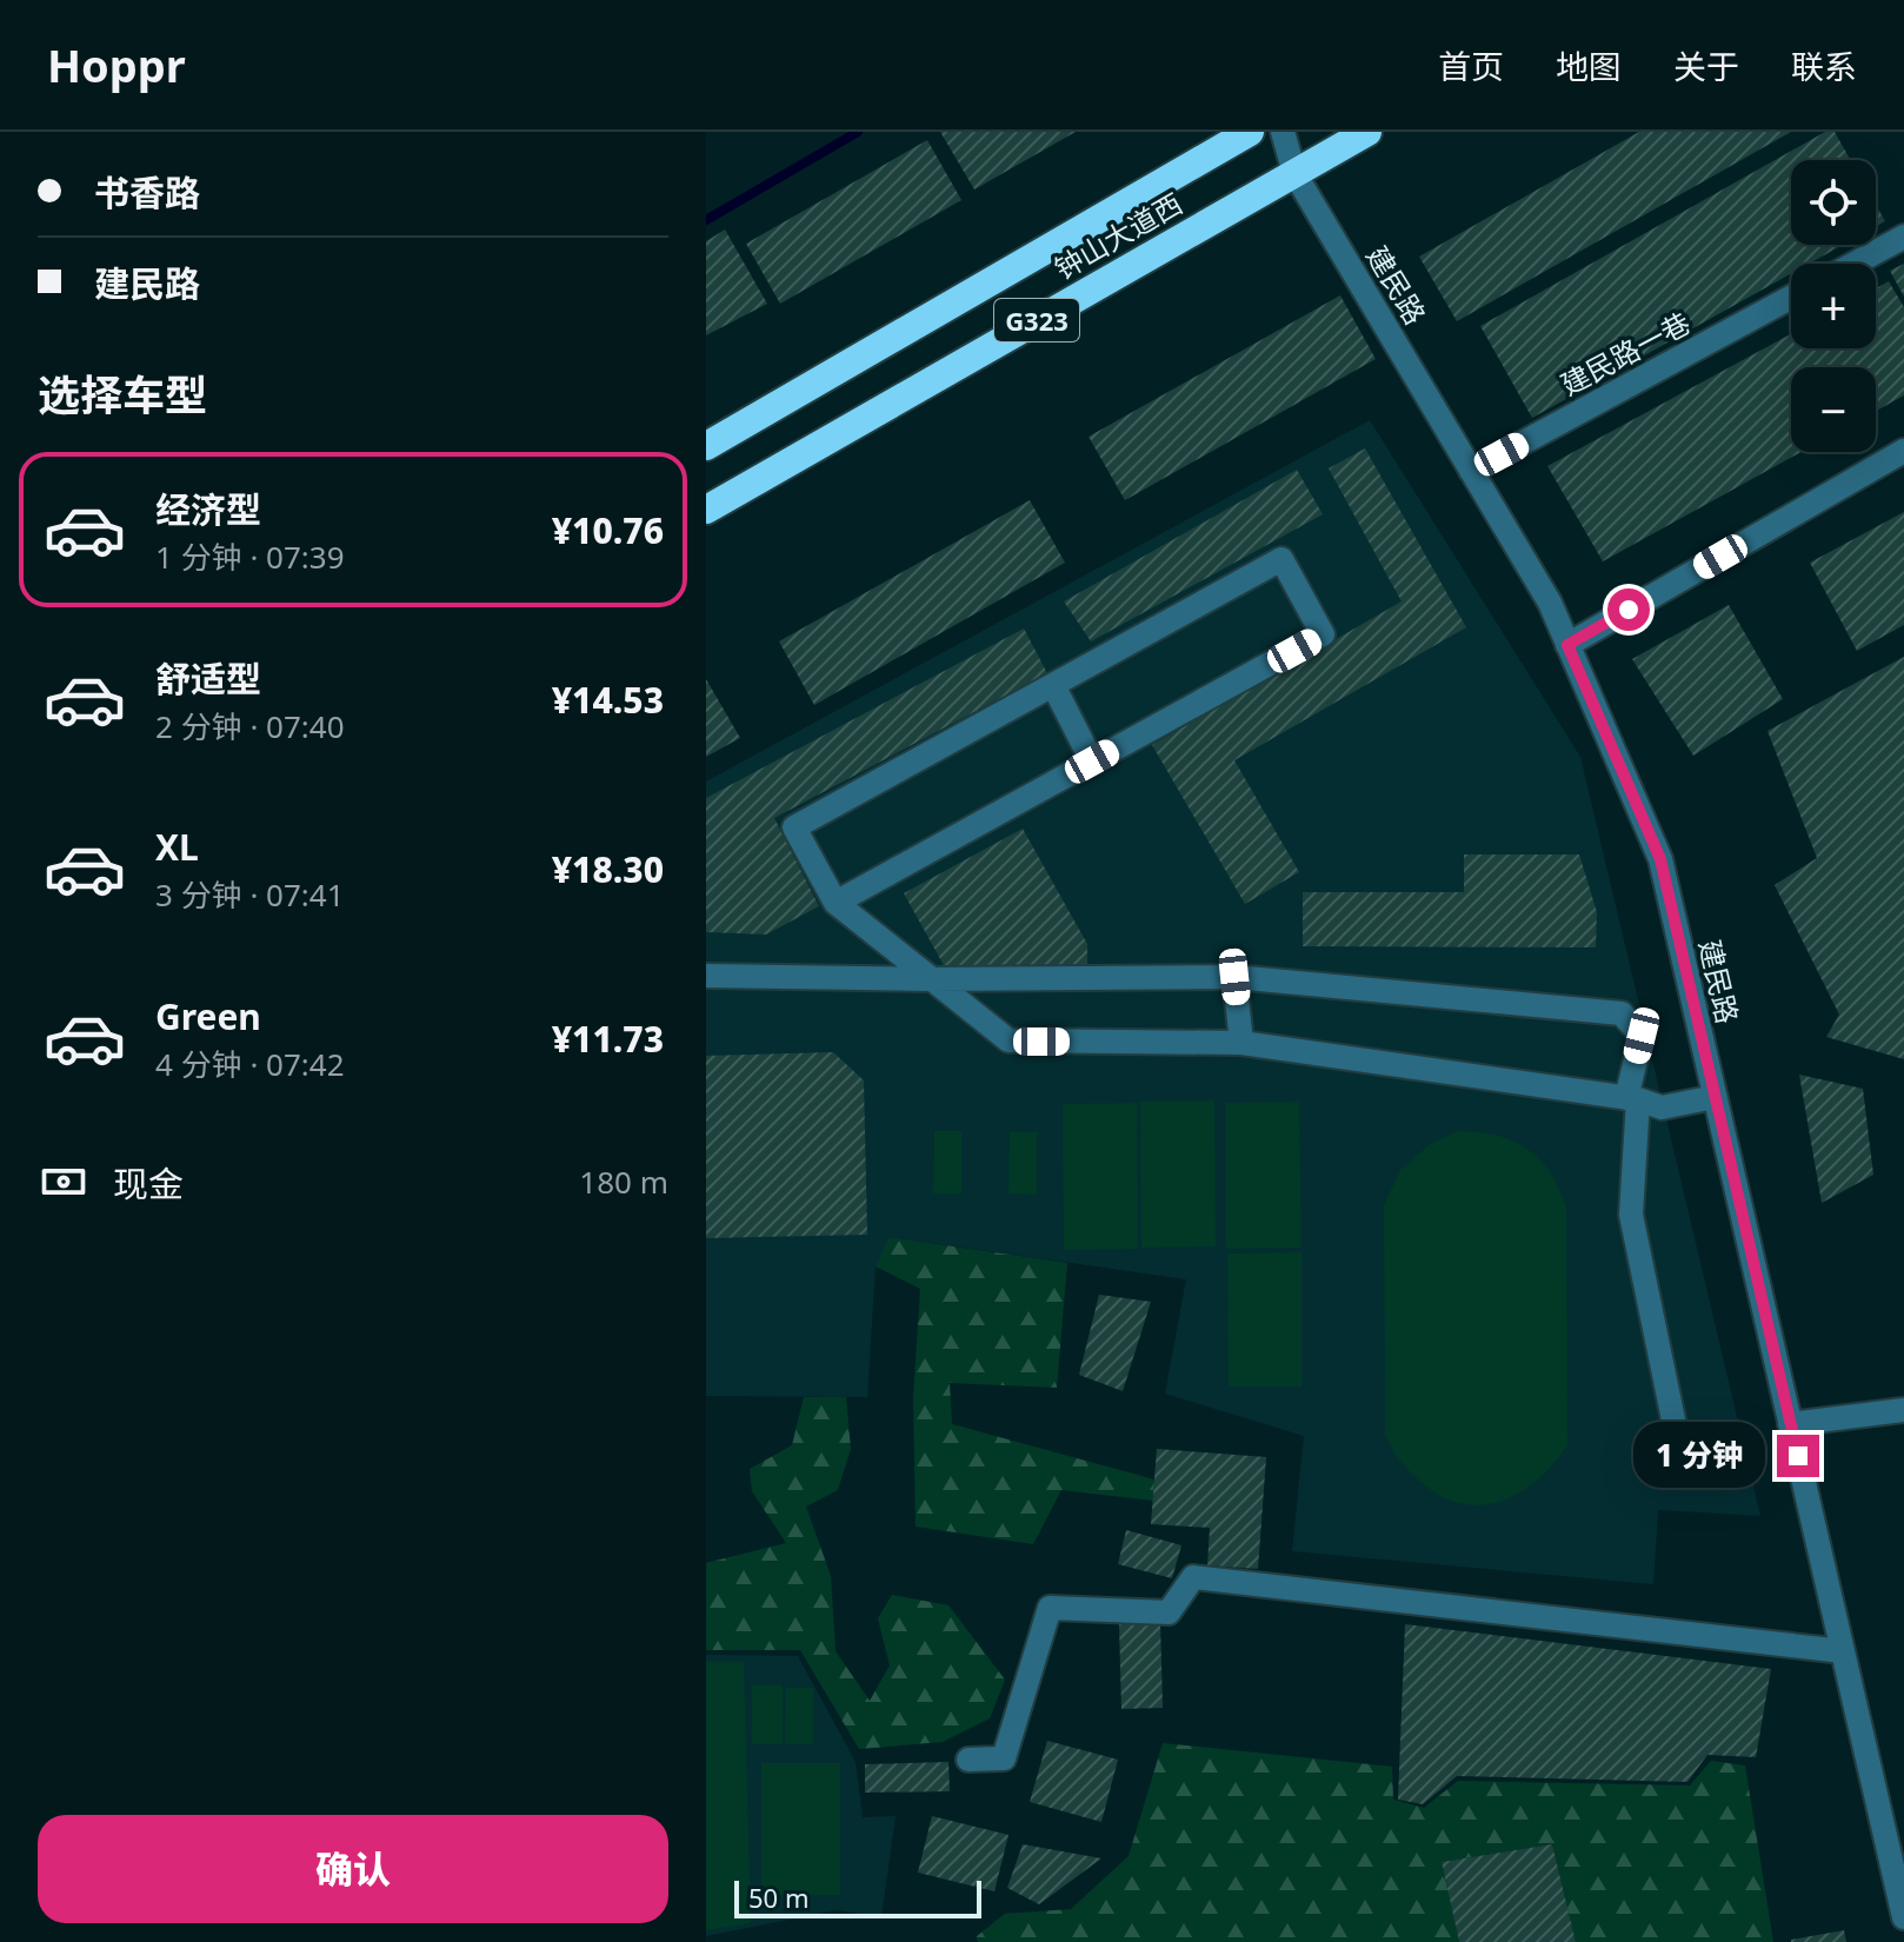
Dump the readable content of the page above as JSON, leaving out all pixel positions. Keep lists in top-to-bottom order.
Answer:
{
  "streets": {
    "highway": ["钟山大道西", "G323"],
    "street": ["建民路", "建民路一巷"]
  },
  "crossings": [
    ["钟山大道西", "建民路"],
    ["建民路", "建民路一巷"]
  ],
  "scale_bar": "50 m",
  "page": {
    "header": "Hoppr",
    "nav": [
      "首页",
      "地图",
      "关于",
      "联系"
    ],
    "banner": ["书香路", "建民路"],
    "map_buttons": ["+", "−"],
    "heading": "选择车型",
    "list": [
      {
        "name": "经济型",
        "note": "1 分钟 · 07:39",
        "value": "¥10.76"
      },
      {
        "name": "舒适型",
        "note": "2 分钟 · 07:40",
        "value": "¥14.53"
      },
      {
        "name": "XL",
        "note": "3 分钟 · 07:41",
        "value": "¥18.30"
      },
      {
        "name": "Green",
        "note": "4 分钟 · 07:42",
        "value": "¥11.73"
      }
    ],
    "pay": ["现金", "180 m"],
    "bubble": "1 分钟",
    "buttons": "确认",
    "scale": "50 m"
  }
}
